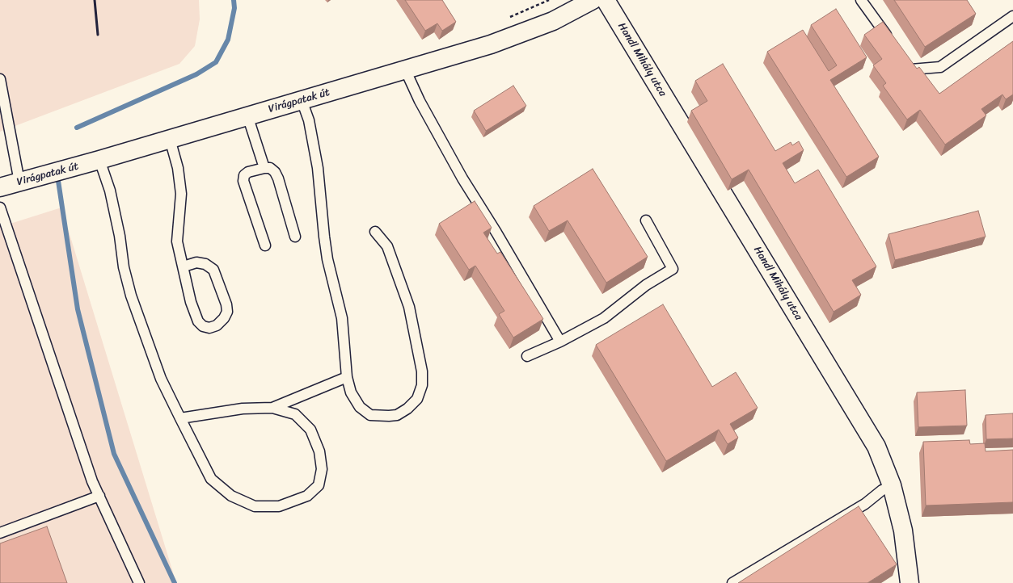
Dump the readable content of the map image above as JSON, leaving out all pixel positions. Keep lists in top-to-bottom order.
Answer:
{
  "streets": {
    "street": ["Handl Mihály utca", "Virágpatak út"]
  }
}
